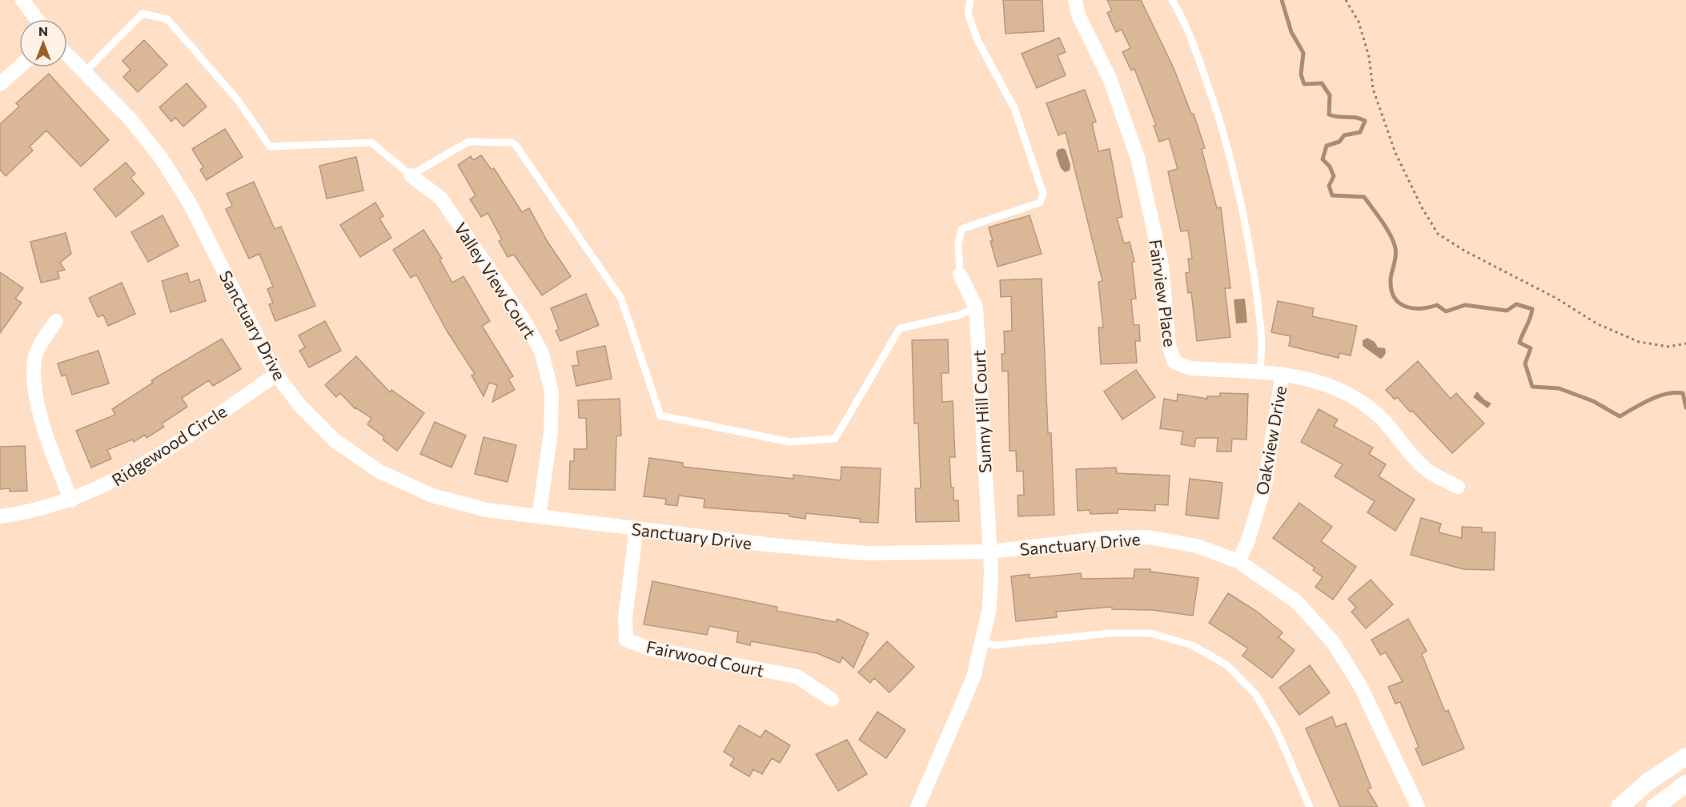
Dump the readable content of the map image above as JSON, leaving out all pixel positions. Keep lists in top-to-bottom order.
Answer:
{
  "streets": {
    "street": [
      "Valley View Court",
      "Fairview Place",
      "Sanctuary Drive",
      "Sunny Hill Court",
      "Oakview Drive",
      "Ridgewood Circle",
      "Fairwood Court"
    ]
  },
  "crossings": [
    ["Valley View Court", "Sanctuary Drive"],
    ["Fairview Place", "Oakview Drive"],
    ["Sanctuary Drive", "Sunny Hill Court"],
    ["Sanctuary Drive", "Oakview Drive"],
    ["Sanctuary Drive", "Ridgewood Circle"],
    ["Sanctuary Drive", "Fairwood Court"]
  ],
  "north": "top"
}
